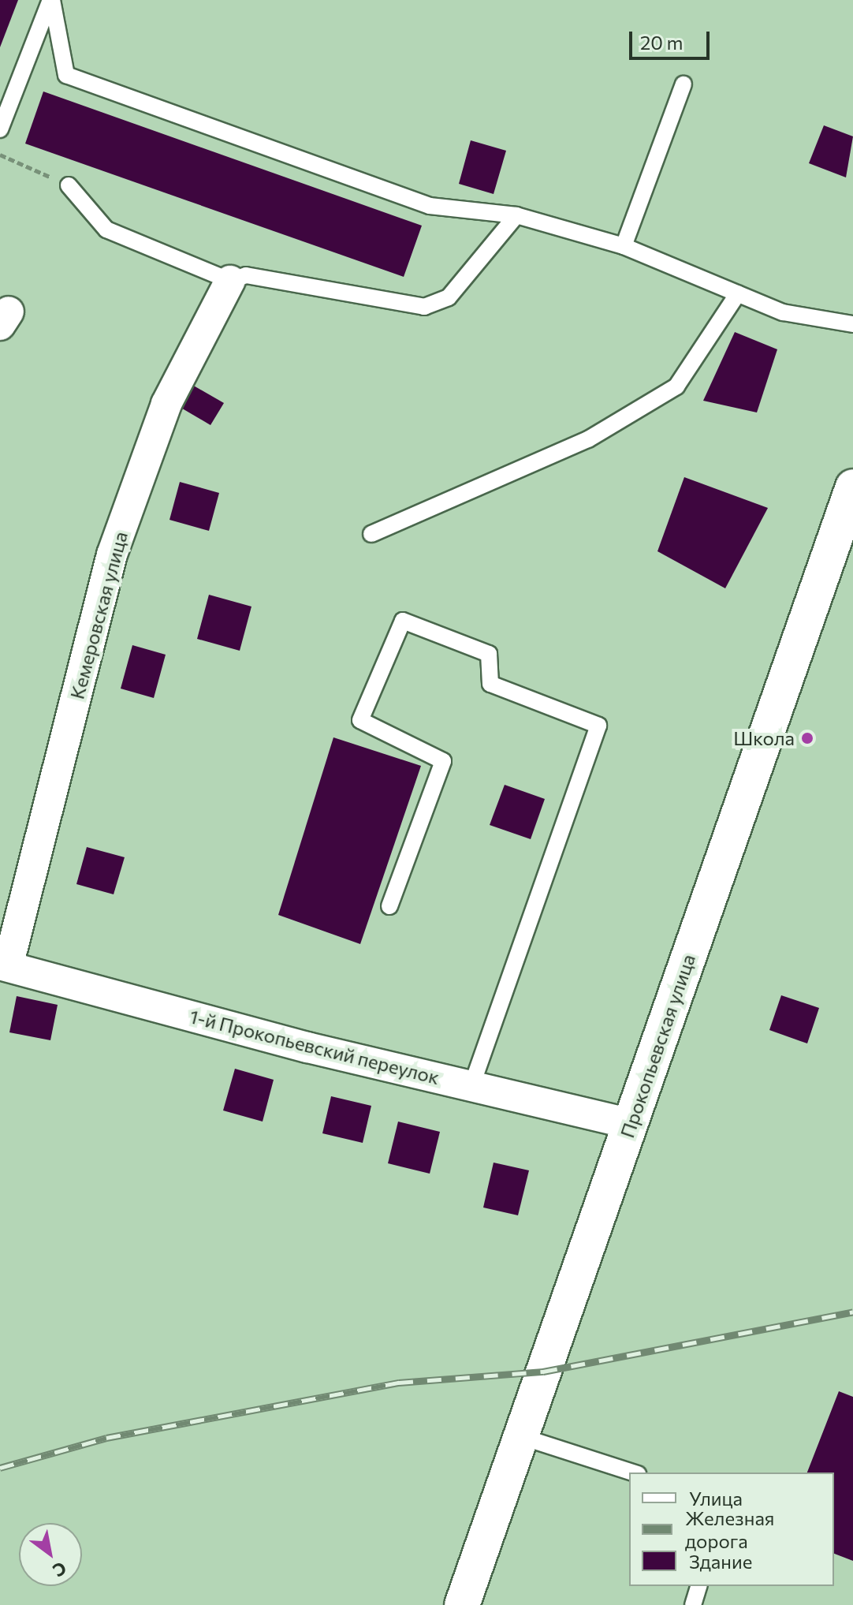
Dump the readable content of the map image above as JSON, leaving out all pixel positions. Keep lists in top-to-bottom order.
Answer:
{
  "streets": {
    "main road": ["Прокопьевская улица"],
    "street": ["Кемеровская улица", "1-й Прокопьевский переулок"]
  },
  "crossings": [
    ["Кемеровская улица", "1-й Прокопьевский переулок"],
    ["Прокопьевская улица", "1-й Прокопьевский переулок"]
  ],
  "places": ["Школа"],
  "legend": ["Улица", "Железная дорога", "Здание"],
  "scale_bar": "20 m",
  "north": "bottom right"
}
